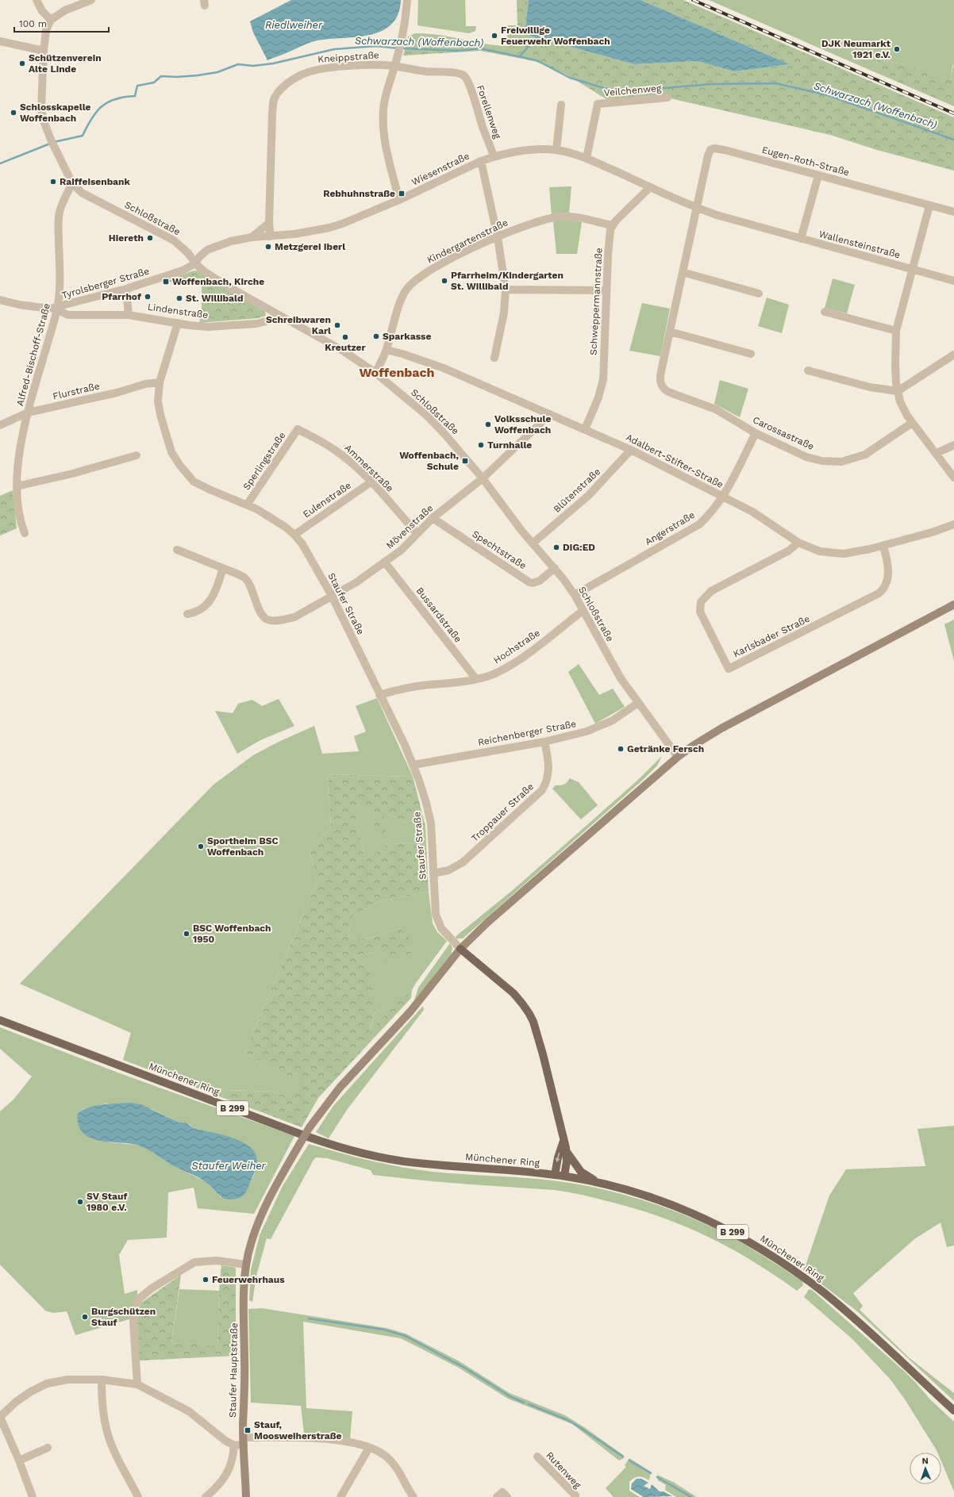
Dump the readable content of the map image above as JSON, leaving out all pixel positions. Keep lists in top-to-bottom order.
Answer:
{
  "streets": {
    "main road": ["Münchener Ring", "B 299"],
    "street": [
      "Kneippstraße",
      "Veilchenweg",
      "Forellenweg",
      "Eugen-Roth-Straße",
      "Wiesenstraße",
      "Schloßstraße",
      "Kindergartenstraße",
      "Wallensteinstraße",
      "Tyrolsberger Straße",
      "Schweppermannstraße",
      "Lindenstraße",
      "Alfred-Bischoff-Straße",
      "Flurstraße",
      "Carossastraße",
      "Sperlingstraße",
      "Adalbert-Stifter-Straße",
      "Ammerstraße",
      "Blütenstraße",
      "Eulenstraße",
      "Mövenstraße",
      "Angerstraße",
      "Spechtstraße",
      "Staufer Straße",
      "Bussardstraße",
      "Karlsbader Straße",
      "Hochstraße",
      "Reichenberger Straße",
      "Troppauer Straße",
      "Staufer Hauptstraße",
      "Rutenweg"
    ]
  },
  "crossings": [
    ["Kneippstraße", "Forellenweg"],
    ["Kneippstraße", "Wiesenstraße"],
    ["Veilchenweg", "Wiesenstraße"],
    ["Forellenweg", "Wiesenstraße"],
    ["Eugen-Roth-Straße", "Wiesenstraße"],
    ["Eugen-Roth-Straße", "Wallensteinstraße"],
    ["Eugen-Roth-Straße", "Carossastraße"],
    ["Wiesenstraße", "Schloßstraße"],
    ["Wiesenstraße", "Wallensteinstraße"],
    ["Wiesenstraße", "Tyrolsberger Straße"],
    ["Wiesenstraße", "Carossastraße"],
    ["Schloßstraße", "Kindergartenstraße"],
    ["Schloßstraße", "Tyrolsberger Straße"],
    ["Schloßstraße", "Lindenstraße"],
    ["Schloßstraße", "Alfred-Bischoff-Straße"],
    ["Schloßstraße", "Blütenstraße"],
    ["Schloßstraße", "Mövenstraße"],
    ["Schloßstraße", "Angerstraße"],
    ["Schloßstraße", "Spechtstraße"],
    ["Schloßstraße", "Hochstraße"],
    ["Schloßstraße", "Reichenberger Straße"],
    ["Schloßstraße", "Staufer Hauptstraße"],
    ["Kindergartenstraße", "Schweppermannstraße"],
    ["Kindergartenstraße", "Adalbert-Stifter-Straße"],
    ["Wallensteinstraße", "Carossastraße"],
    ["Tyrolsberger Straße", "Lindenstraße"],
    ["Tyrolsberger Straße", "Alfred-Bischoff-Straße"],
    ["Schweppermannstraße", "Adalbert-Stifter-Straße"],
    ["Lindenstraße", "Alfred-Bischoff-Straße"],
    ["Lindenstraße", "Staufer Straße"],
    ["Alfred-Bischoff-Straße", "Flurstraße"],
    ["Flurstraße", "Staufer Straße"],
    ["Carossastraße", "Angerstraße"],
    ["Sperlingstraße", "Ammerstraße"],
    ["Sperlingstraße", "Staufer Straße"],
    ["Adalbert-Stifter-Straße", "Blütenstraße"],
    ["Adalbert-Stifter-Straße", "Mövenstraße"],
    ["Adalbert-Stifter-Straße", "Angerstraße"],
    ["Adalbert-Stifter-Straße", "Karlsbader Straße"],
    ["Ammerstraße", "Eulenstraße"],
    ["Ammerstraße", "Mövenstraße"],
    ["Eulenstraße", "Staufer Straße"],
    ["Mövenstraße", "Spechtstraße"],
    ["Mövenstraße", "Staufer Straße"],
    ["Mövenstraße", "Bussardstraße"],
    ["Staufer Straße", "Hochstraße"],
    ["Staufer Straße", "Reichenberger Straße"],
    ["Staufer Straße", "Troppauer Straße"],
    ["Staufer Straße", "Staufer Hauptstraße"],
    ["Bussardstraße", "Hochstraße"],
    ["Reichenberger Straße", "Troppauer Straße"]
  ],
  "districts": ["Woffenbach"],
  "water": ["Riedlweiher", "Schwarzach (Woffenbach)", "Staufer Weiher"],
  "places": {
    "other": [
      "Freiwillige Feuerwehr Woffenbach",
      "DJK Neumarkt 1921 e.V.",
      "Schützenverein Alte Linde",
      "Schlosskapelle Woffenbach",
      "Raiffeisenbank",
      "Hiereth",
      "Metzgerei Iberl",
      "Pfarrheim/Kindergarten St. Willibald",
      "Pfarrhof",
      "St. Willibald",
      "Schreibwaren Karl",
      "Sparkasse",
      "Kreutzer",
      "Volksschule Woffenbach",
      "Turnhalle",
      "DIG:ED",
      "Getränke Fersch",
      "Sportheim BSC Woffenbach",
      "BSC Woffenbach 1950",
      "SV Stauf 1980 e.V.",
      "Feuerwehrhaus",
      "Burgschützen Stauf"
    ],
    "transit": [
      "Rebhuhnstraße",
      "Woffenbach, Kirche",
      "Woffenbach, Schule",
      "Stauf, Moosweiherstraße"
    ]
  },
  "scale_bar": "100 m",
  "north": "top"
}
